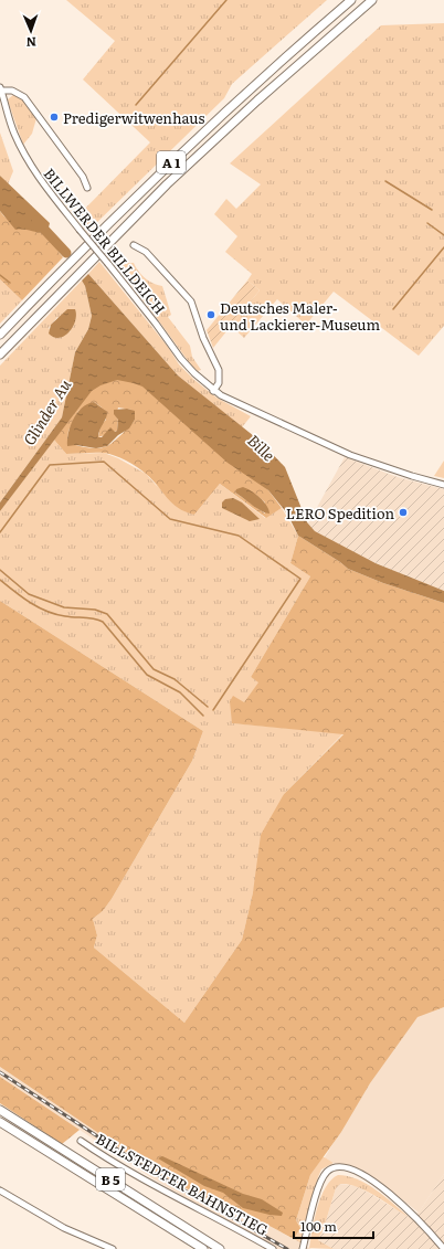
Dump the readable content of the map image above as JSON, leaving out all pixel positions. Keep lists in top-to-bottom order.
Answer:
{
  "streets": {
    "highway": ["A 1", "B 5"],
    "street": ["BILLWERDER BILLDEICH", "BILLSTEDTER BAHNSTIEG"]
  },
  "water": ["Glinder Au", "Bille"],
  "places": ["Predigerwitwenhaus", "Deutsches Maler- und Lackierer-Museum", "LERO Spedition"],
  "scale_bar": "100 m",
  "north": "bottom"
}
